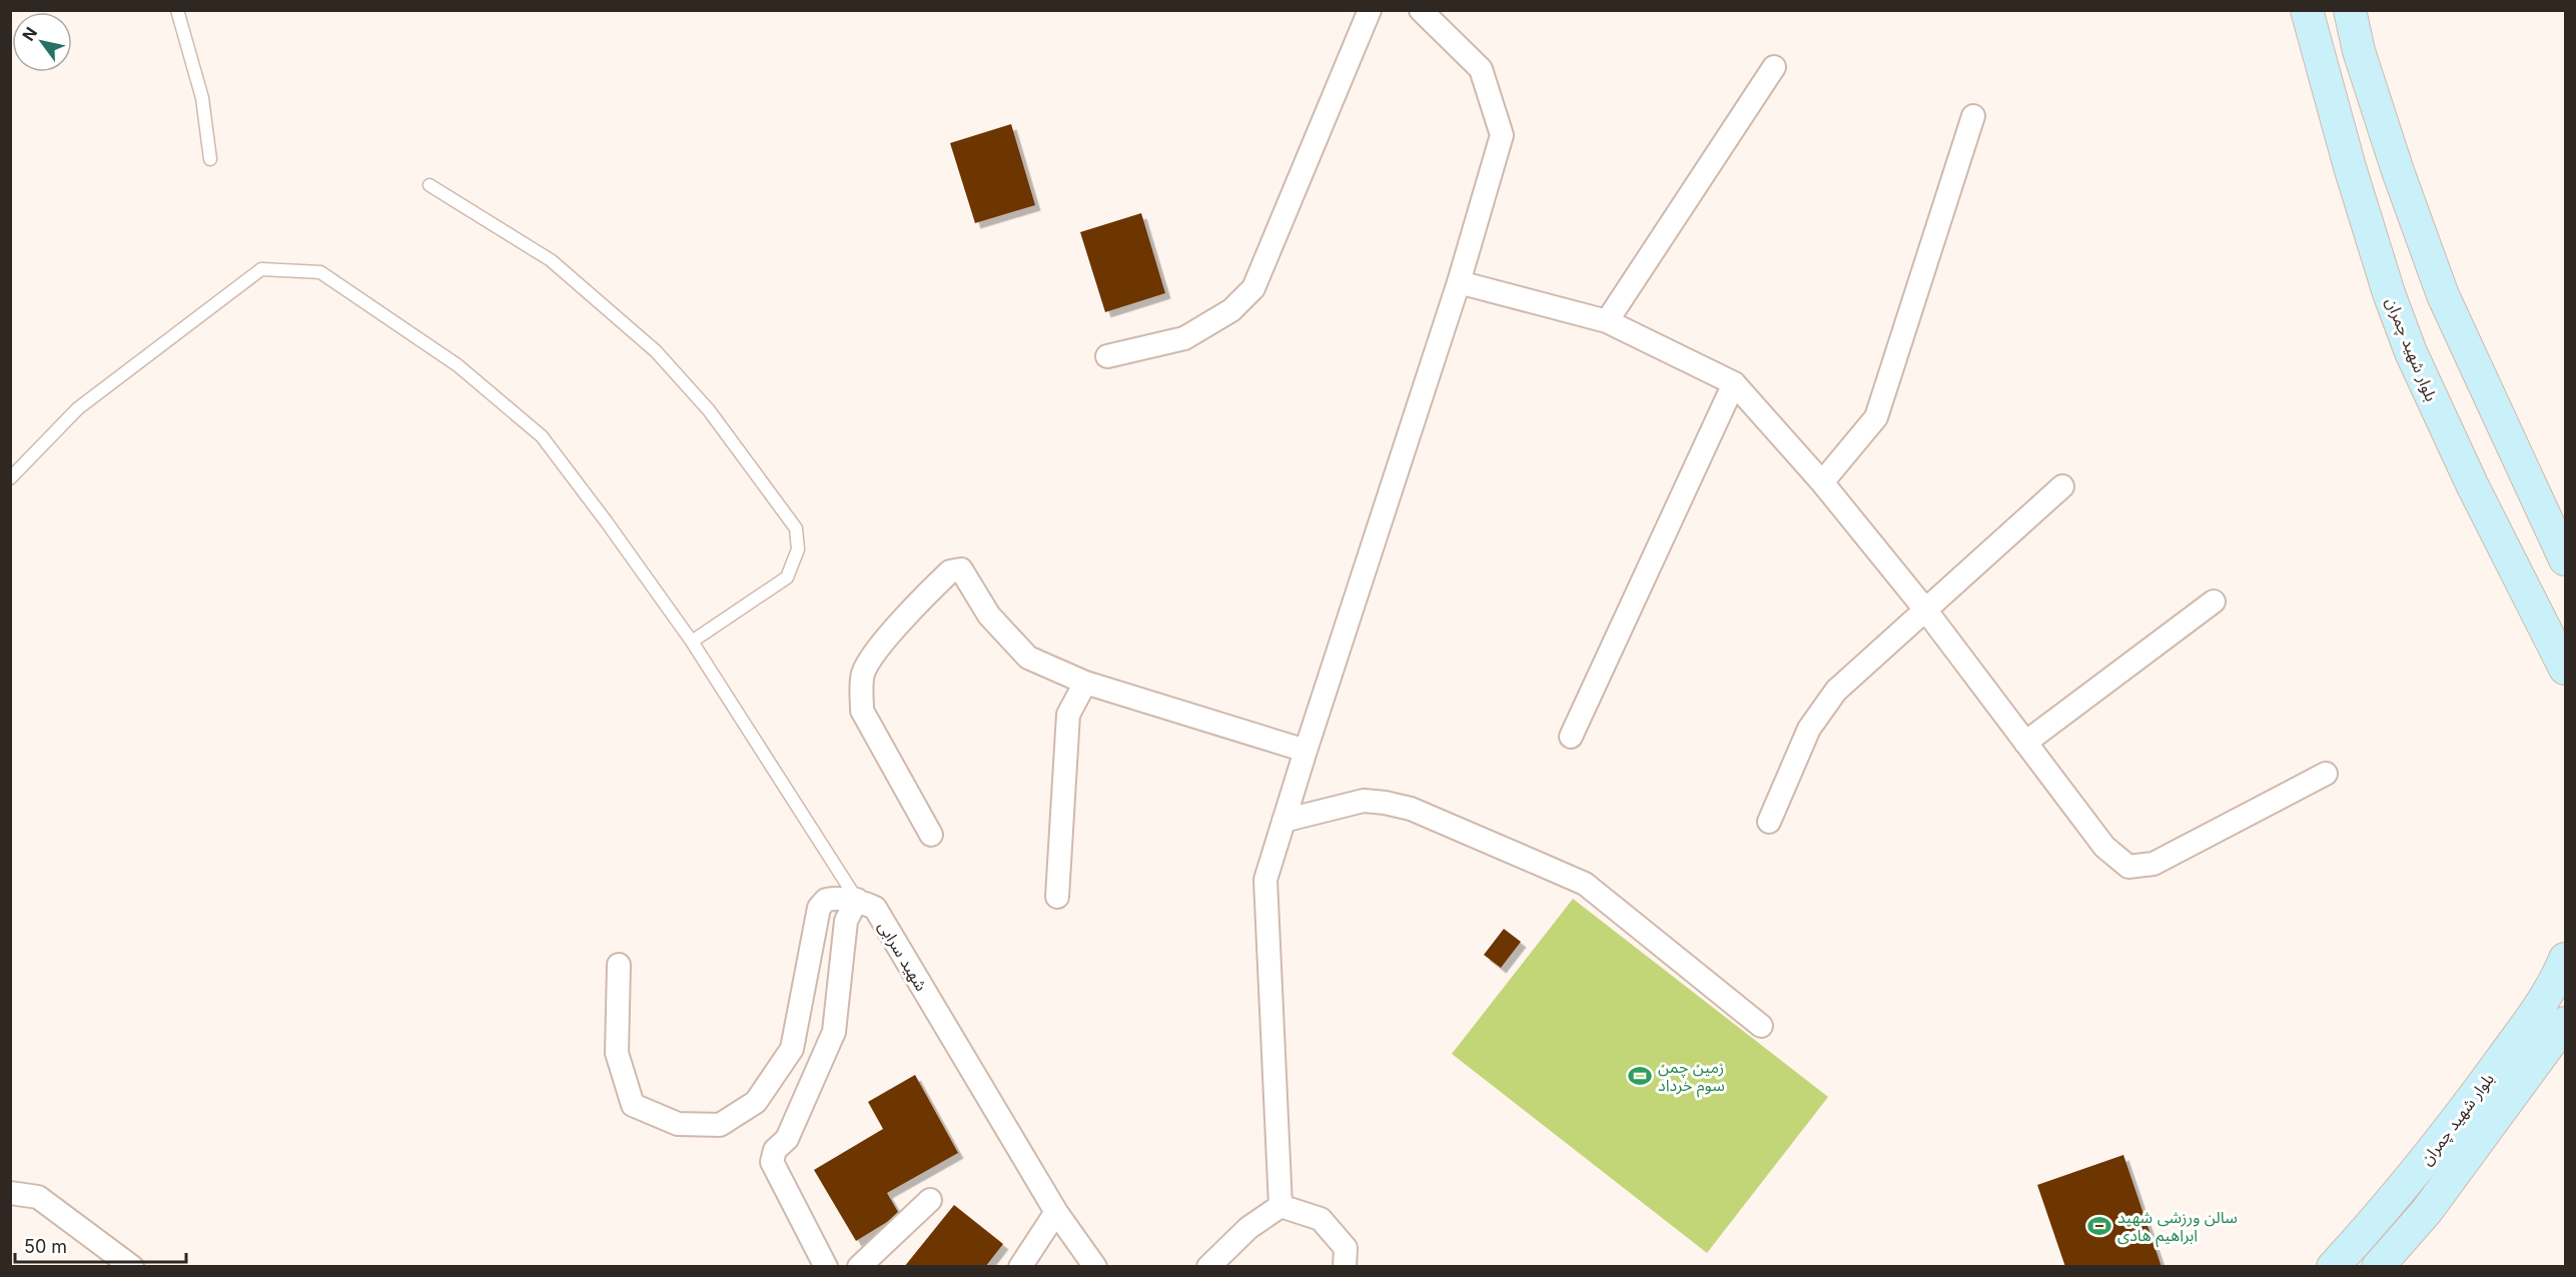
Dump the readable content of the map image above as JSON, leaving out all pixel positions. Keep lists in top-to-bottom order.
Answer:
{
  "streets": {
    "main road": ["بلوار شهید چمران"],
    "street": ["شهید سرابی"]
  },
  "places": {
    "sports": ["زمین چمن سوم خرداد", "سالن ورزشی شهید ابراهیم هادی"]
  },
  "scale_bar": "50 m",
  "north": "top left"
}
